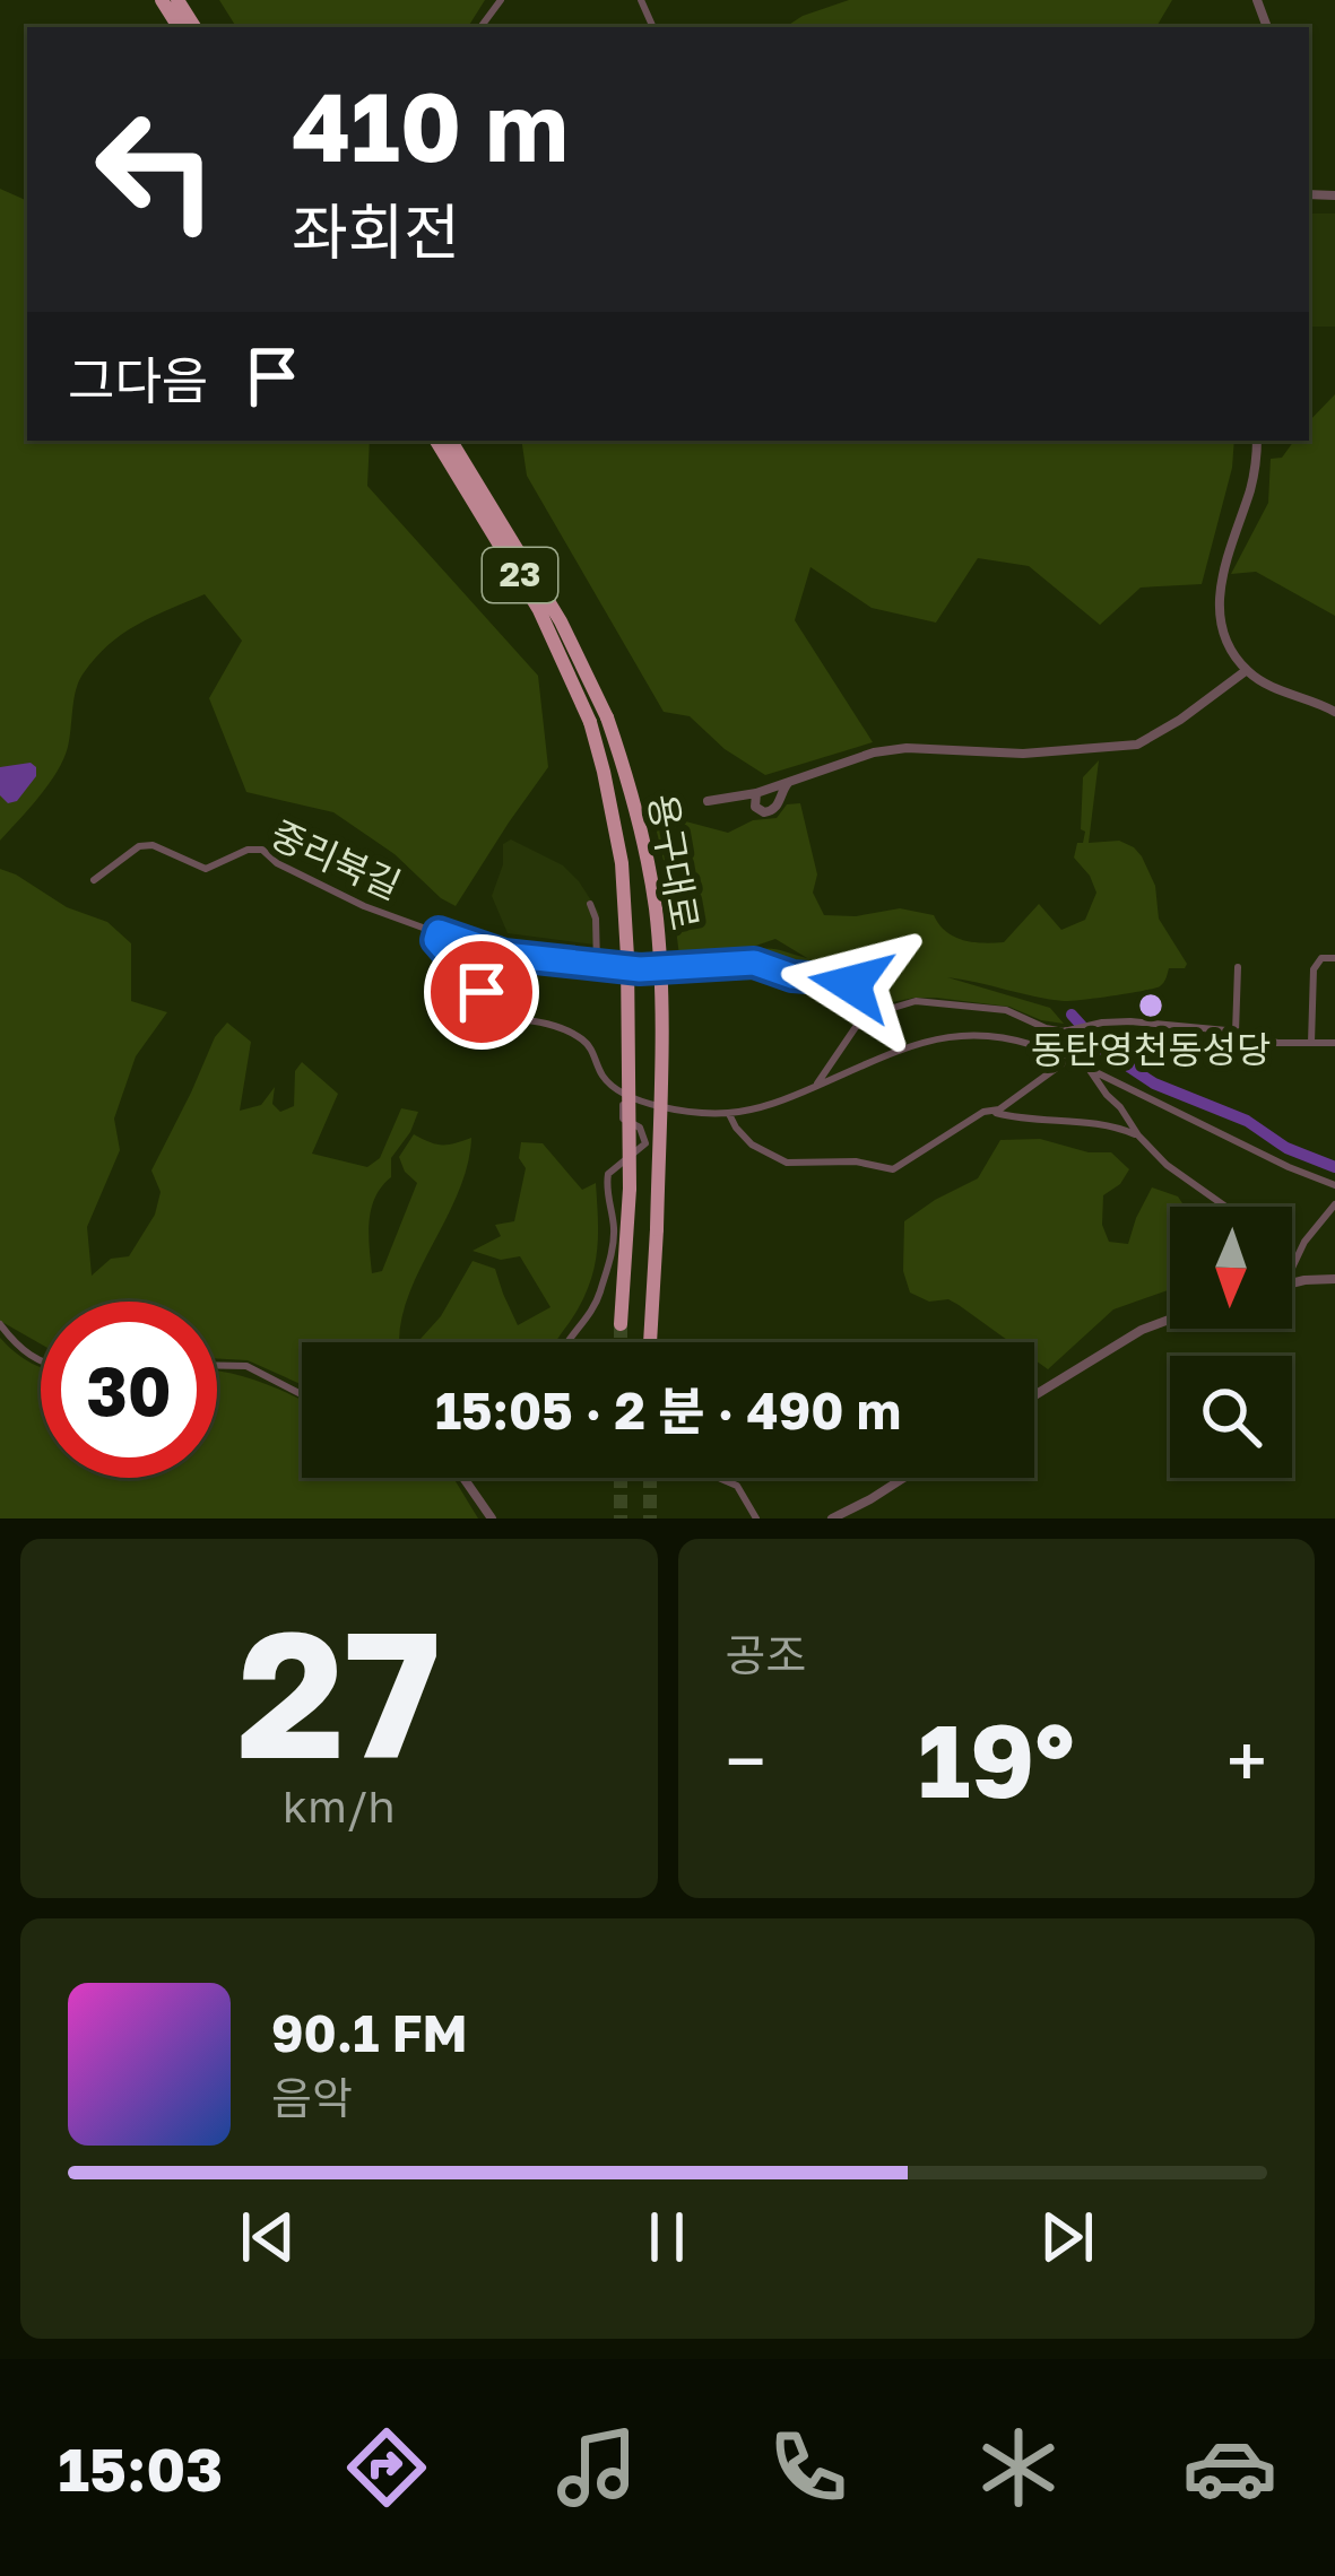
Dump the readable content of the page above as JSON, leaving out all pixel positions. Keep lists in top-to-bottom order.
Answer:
{
  "streets": {
    "highway": ["23", "용구대로"],
    "street": ["중리북길"]
  },
  "places": ["동탄영천동성당"],
  "north": "bottom",
  "page": {
    "turn": ["410 m", "좌회전"],
    "then": "그다음",
    "limit": "30",
    "trip": "15:05 · 2 분 · 490 m",
    "tile": [
      ["27", "km/h"],
      "공조"
    ],
    "heat": ["−", "19°", "+"],
    "song": ["90.1 FM", "음악"],
    "tabs": "15:03"
  }
}
